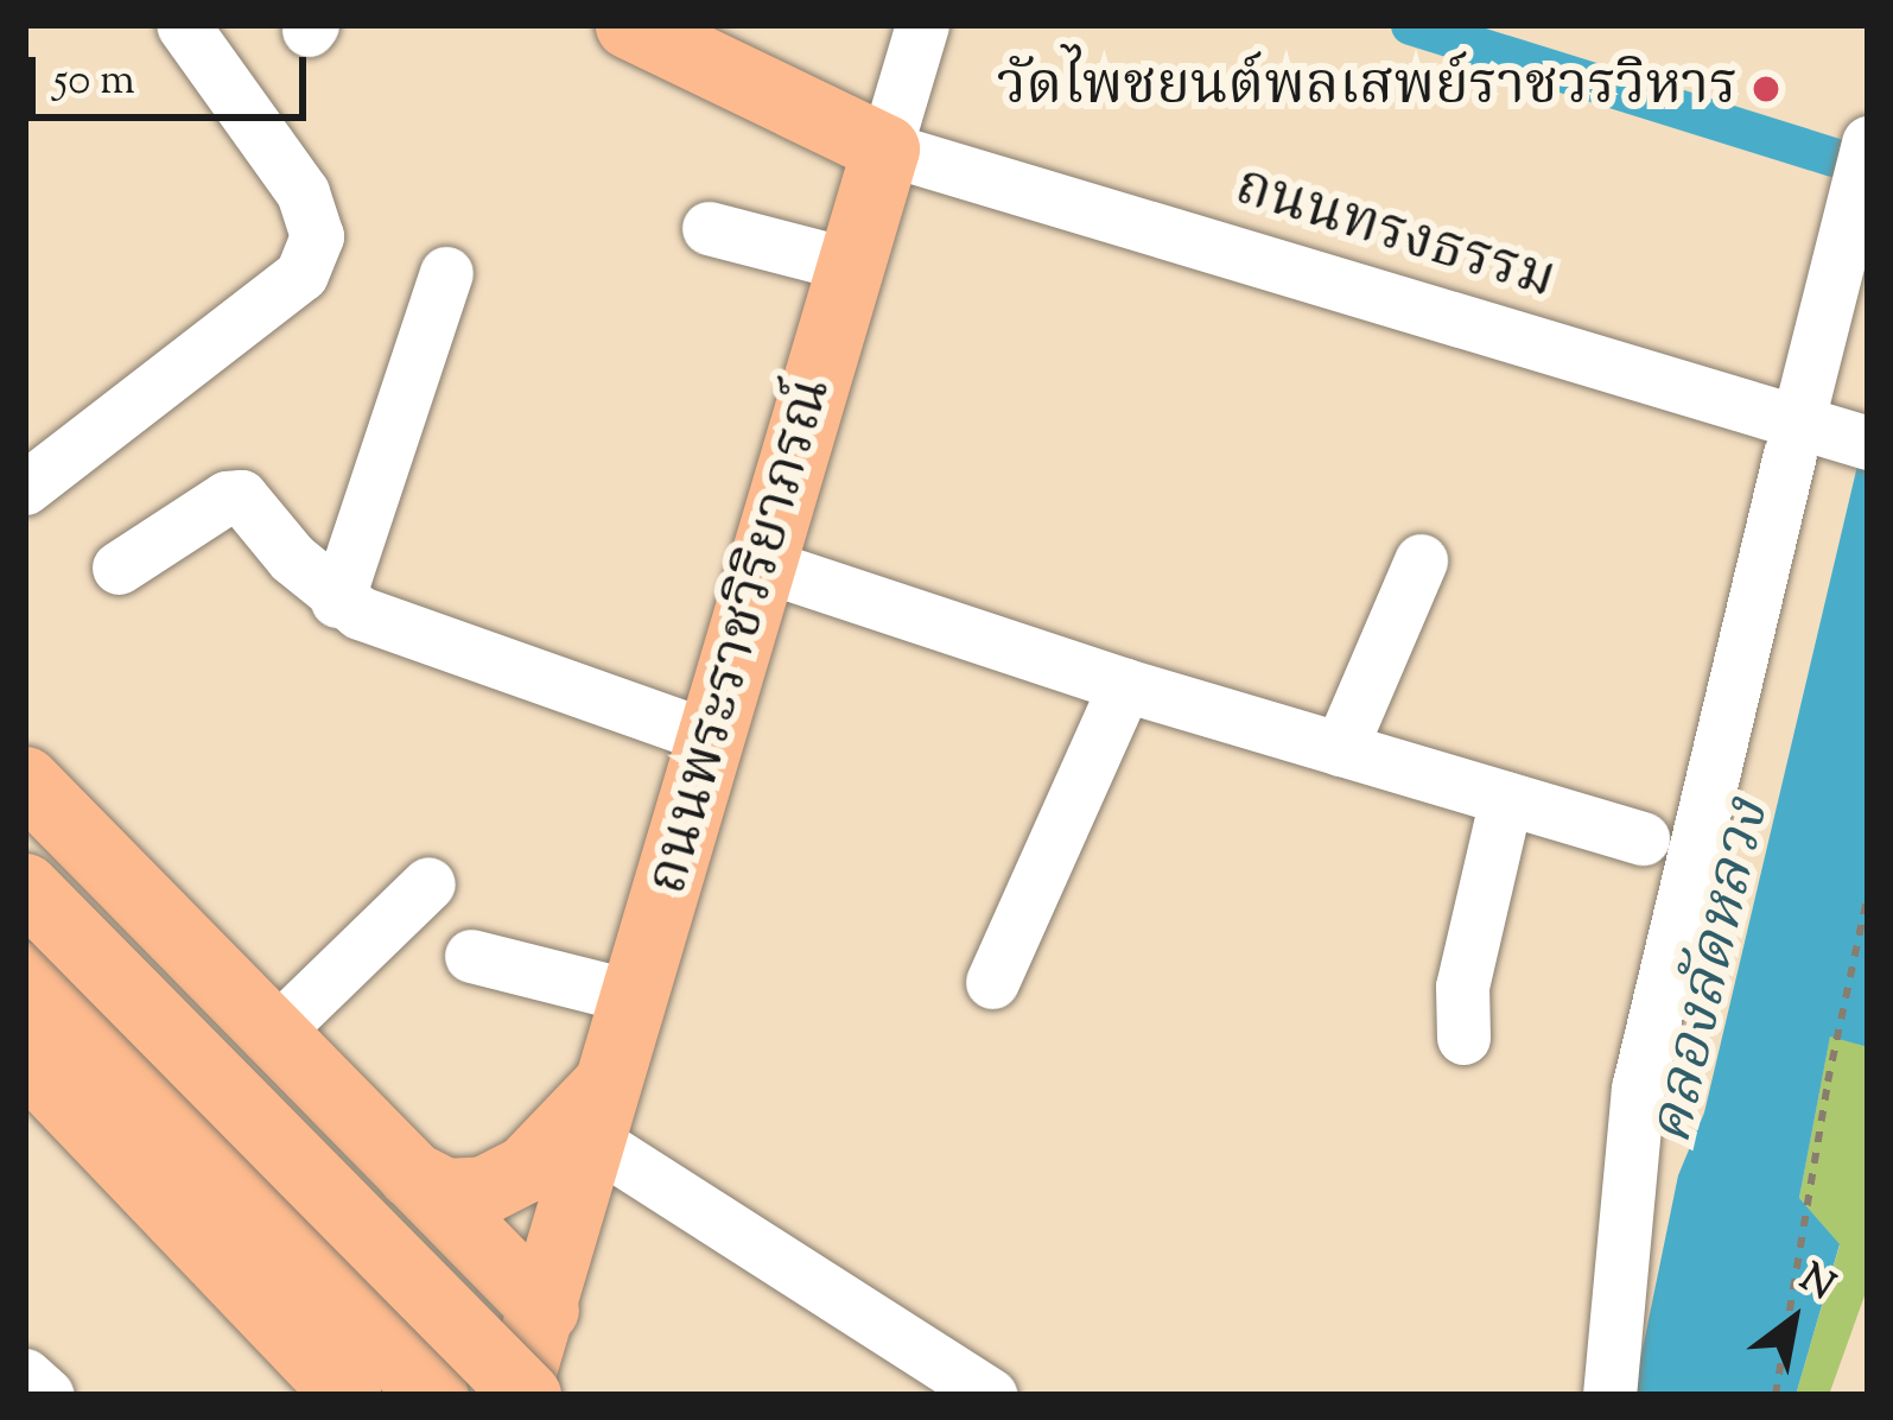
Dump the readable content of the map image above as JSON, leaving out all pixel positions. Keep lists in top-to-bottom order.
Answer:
{
  "streets": {
    "main road": ["ถนนพระราชวิริยาภรณ์"],
    "street": ["ถนนทรงธรรม"]
  },
  "crossings": [
    ["ถนนทรงธรรม", "ถนนพระราชวิริยาภรณ์"]
  ],
  "water": ["คลองลัดหลวง"],
  "places": ["วัดไพชยนต์พลเสพย์ราชวรวิหาร"],
  "scale_bar": "50 m",
  "north": "top right"
}
